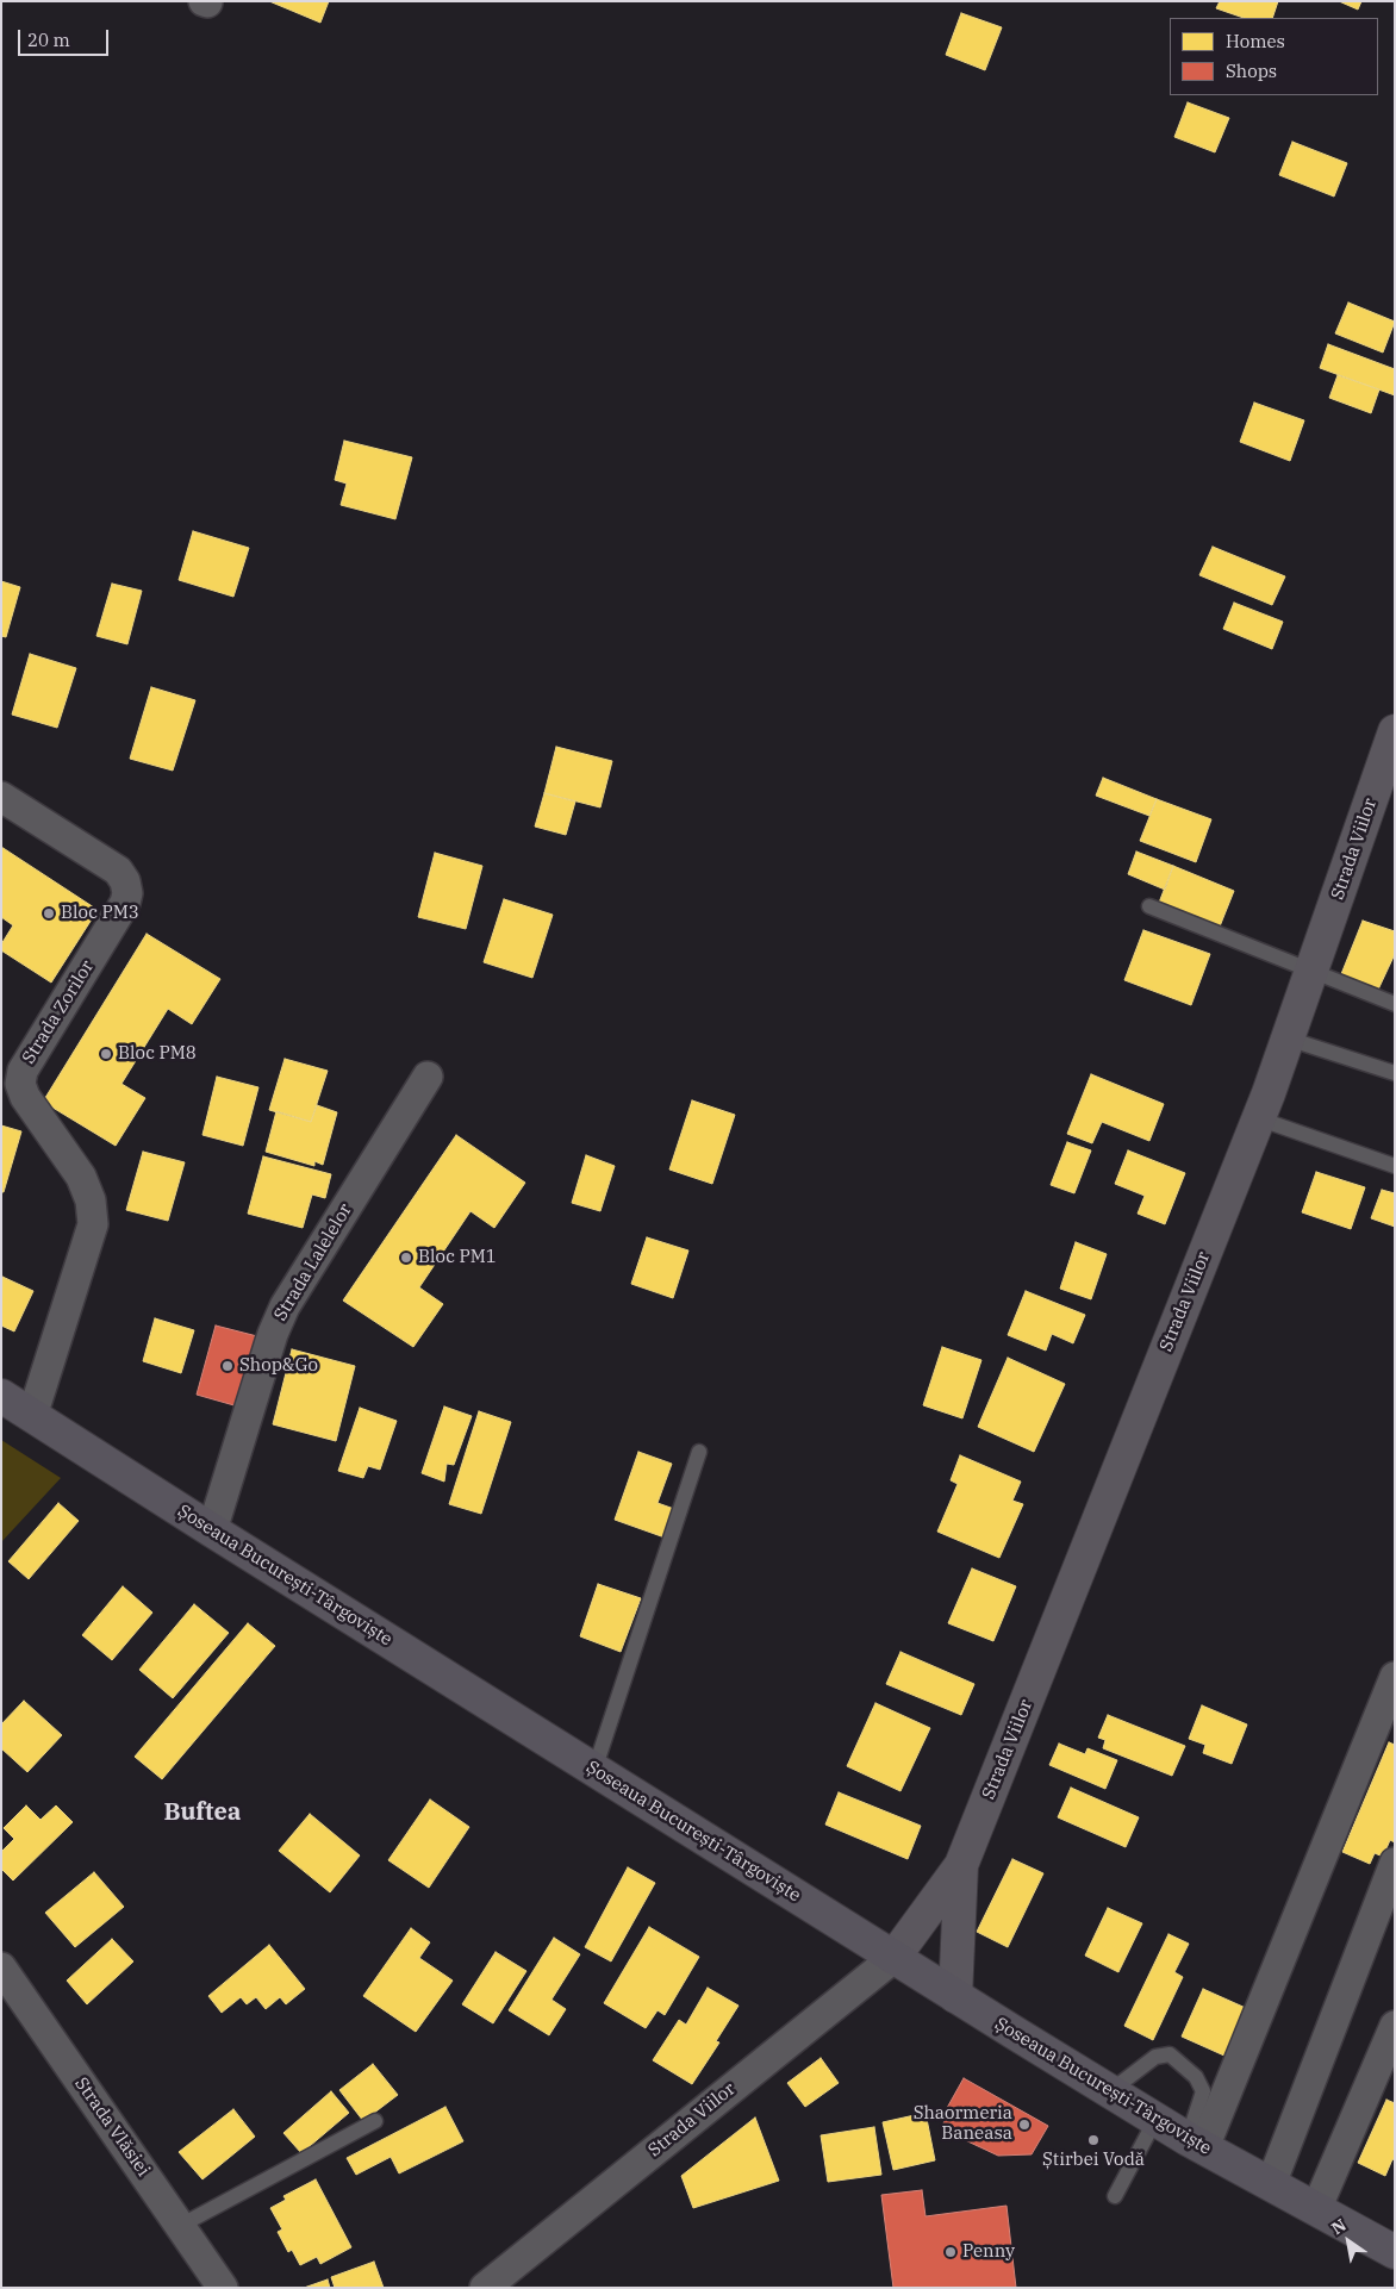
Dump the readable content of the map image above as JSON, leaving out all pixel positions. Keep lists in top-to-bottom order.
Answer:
{
  "streets": {
    "main road": ["Strada Viilor", "Șoseaua București-Târgoviște"],
    "street": ["Strada Zorilor", "Strada Lalelelor", "Strada Vlăsiei"]
  },
  "crossings": [
    ["Strada Viilor", "Șoseaua București-Târgoviște"],
    ["Strada Zorilor", "Șoseaua București-Târgoviște"],
    ["Strada Lalelelor", "Șoseaua București-Târgoviște"]
  ],
  "districts": ["Buftea"],
  "places": [
    "Bloc PM3",
    "Bloc PM8",
    "Bloc PM1",
    "Shop&Go",
    "Shaormeria Baneasa",
    "Știrbei Vodă",
    "Penny"
  ],
  "legend": ["Homes", "Shops"],
  "scale_bar": "20 m",
  "north": "top left"
}
